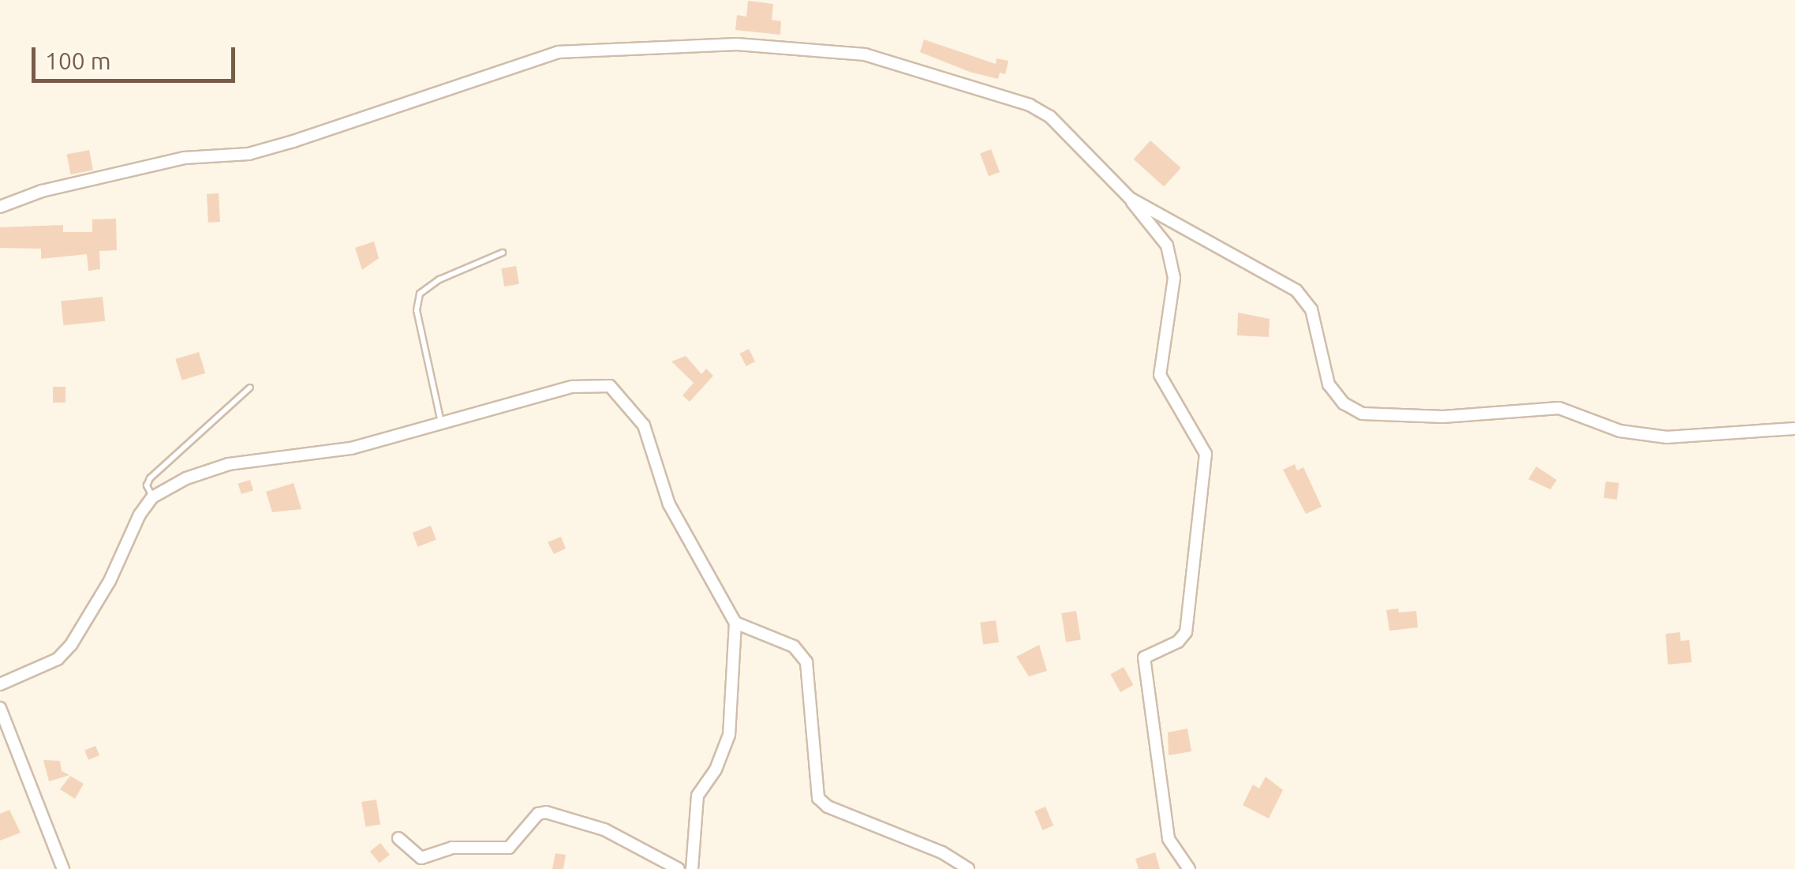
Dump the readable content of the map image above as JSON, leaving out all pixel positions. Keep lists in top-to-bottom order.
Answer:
{
  "scale_bar": "100 m"
}
